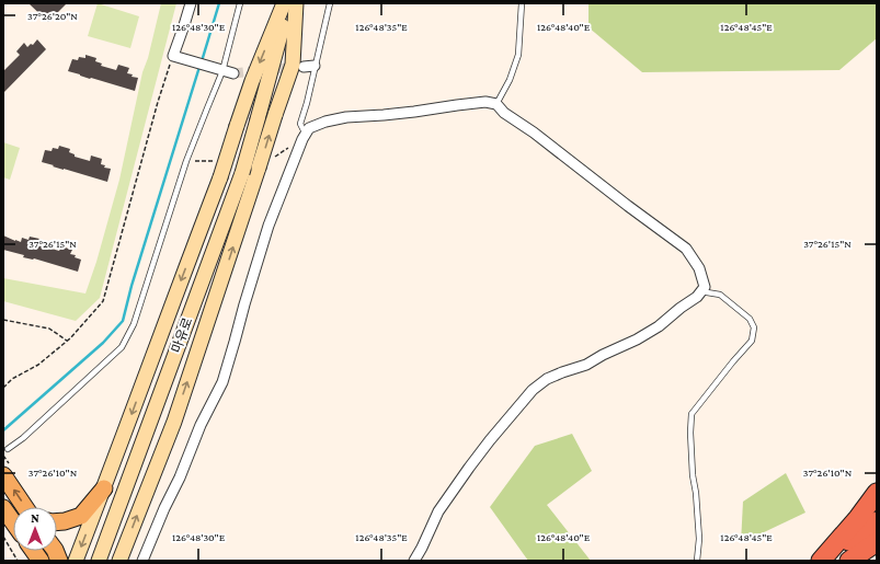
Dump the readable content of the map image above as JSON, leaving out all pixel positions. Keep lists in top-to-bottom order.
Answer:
{
  "streets": {
    "main road": ["마유로"]
  },
  "north": "top",
  "coordinates": [
    "37°26'20\"N",
    "126°48'30\"E",
    "126°48'35\"E",
    "126°48'40\"E",
    "126°48'45\"E",
    "37°26'15\"N",
    "37°26'10\"N"
  ]
}
